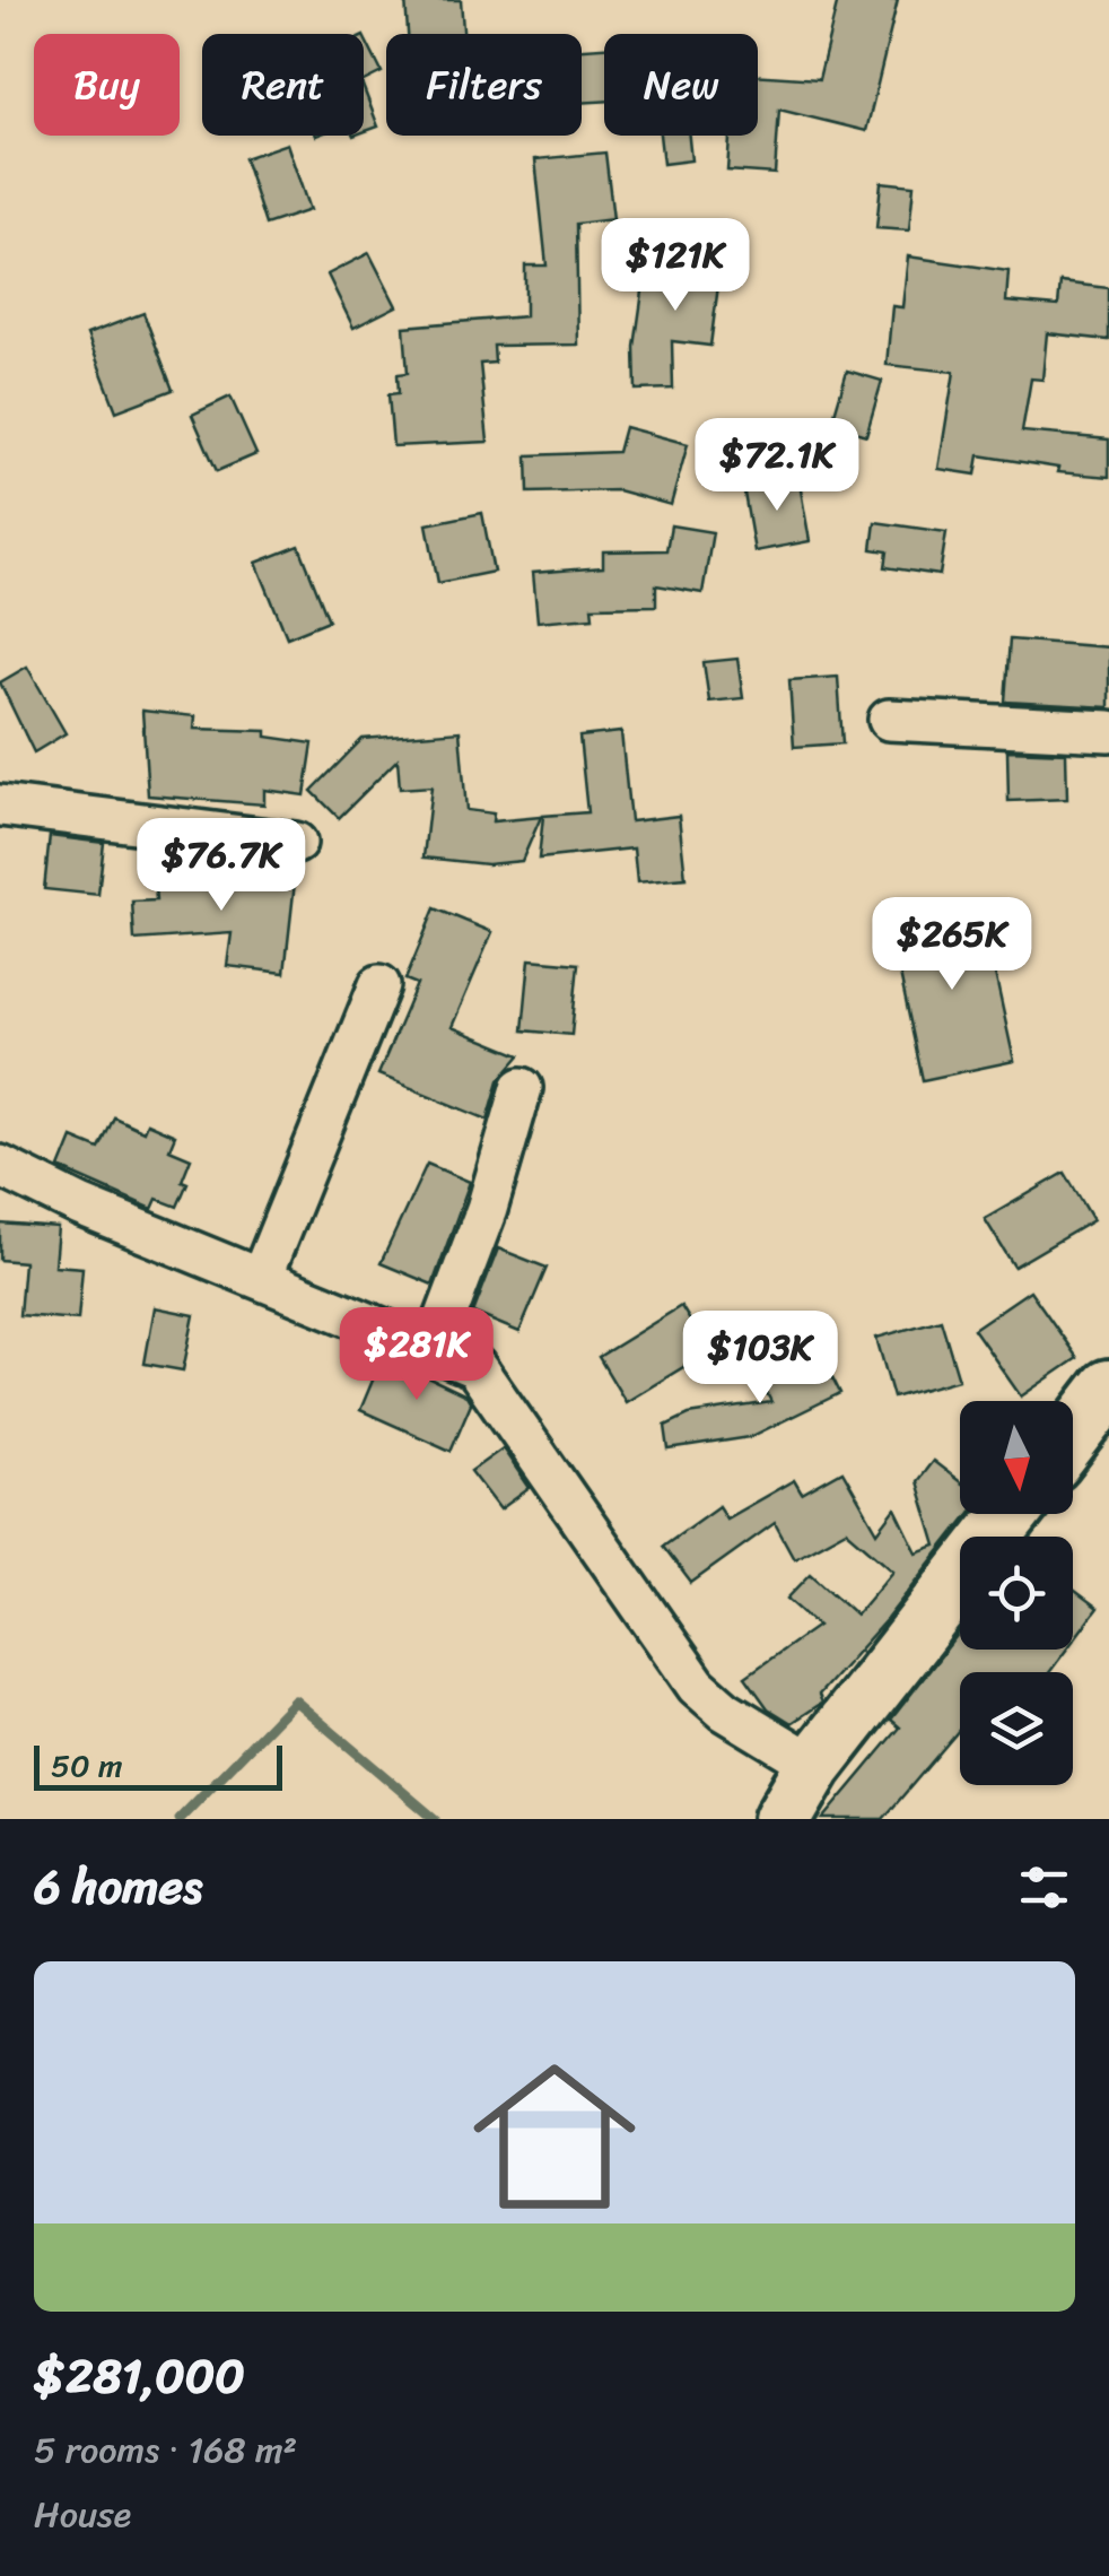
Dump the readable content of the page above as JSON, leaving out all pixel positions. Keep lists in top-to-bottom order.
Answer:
{
  "scale_bar": "50 m",
  "north": "bottom",
  "page": {
    "chip": [
      "Buy",
      "Rent",
      "Filters",
      "New"
    ],
    "price": [
      "$121K",
      "$72.1K",
      "$76.7K",
      "$265K",
      "$281K",
      "$103K"
    ],
    "scale": "50 m",
    "heading": "6 homes",
    "list": [
      {
        "name": "$281,000",
        "note": "5 rooms · 168 m² · House"
      }
    ]
  }
}
